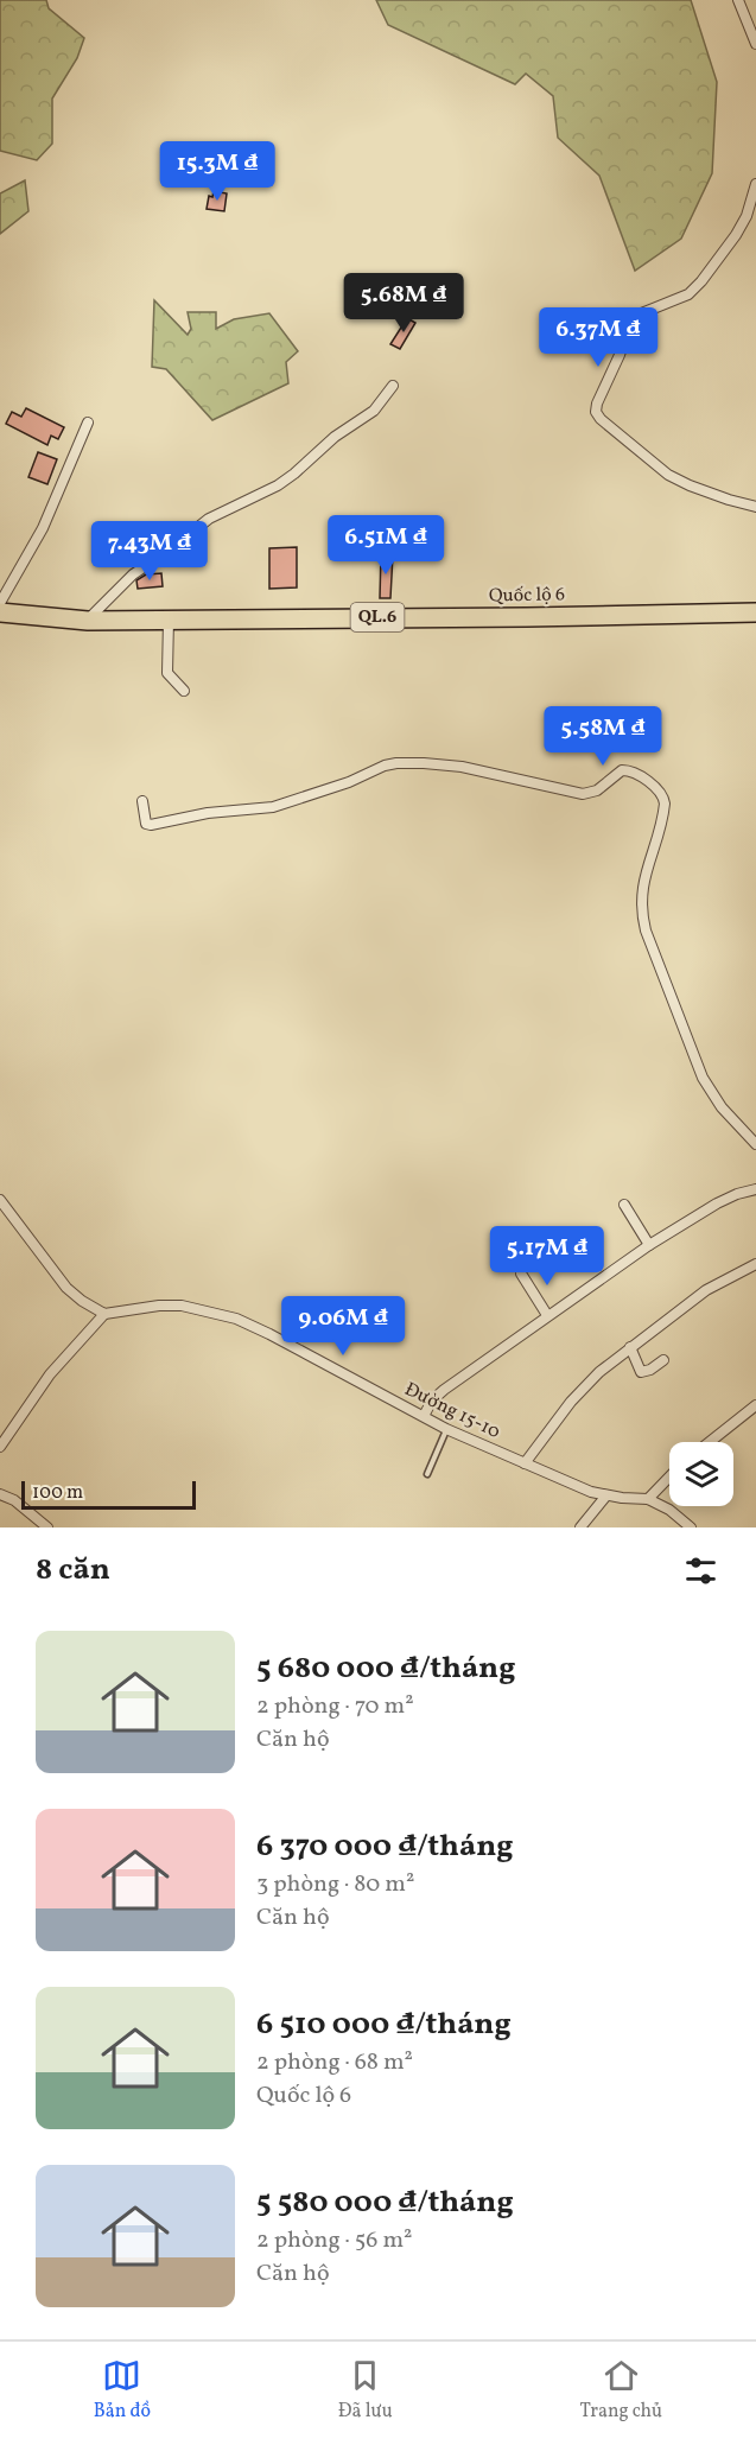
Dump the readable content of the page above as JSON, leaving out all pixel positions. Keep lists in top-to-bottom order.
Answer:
{
  "streets": {
    "highway": ["Quốc lộ 6", "QL.6"],
    "street": ["Đường 15-10"]
  },
  "scale_bar": "100 m",
  "page": {
    "price": [
      "15.3M ₫",
      "5.68M ₫",
      "6.37M ₫",
      "6.51M ₫",
      "7.43M ₫",
      "5.58M ₫",
      "5.17M ₫",
      "9.06M ₫"
    ],
    "scale": "100 m",
    "heading": "8 căn",
    "list": [
      {
        "name": "5 680 000 ₫/tháng",
        "note": "2 phòng · 70 m² · Căn hộ"
      },
      {
        "name": "6 370 000 ₫/tháng",
        "note": "3 phòng · 80 m² · Căn hộ"
      },
      {
        "name": "6 510 000 ₫/tháng",
        "note": "2 phòng · 68 m² · Quốc lộ 6"
      },
      {
        "name": "5 580 000 ₫/tháng",
        "note": "2 phòng · 56 m² · Căn hộ"
      }
    ],
    "tabs": ["Bản đồ", "Đã lưu", "Trang chủ"]
  }
}
